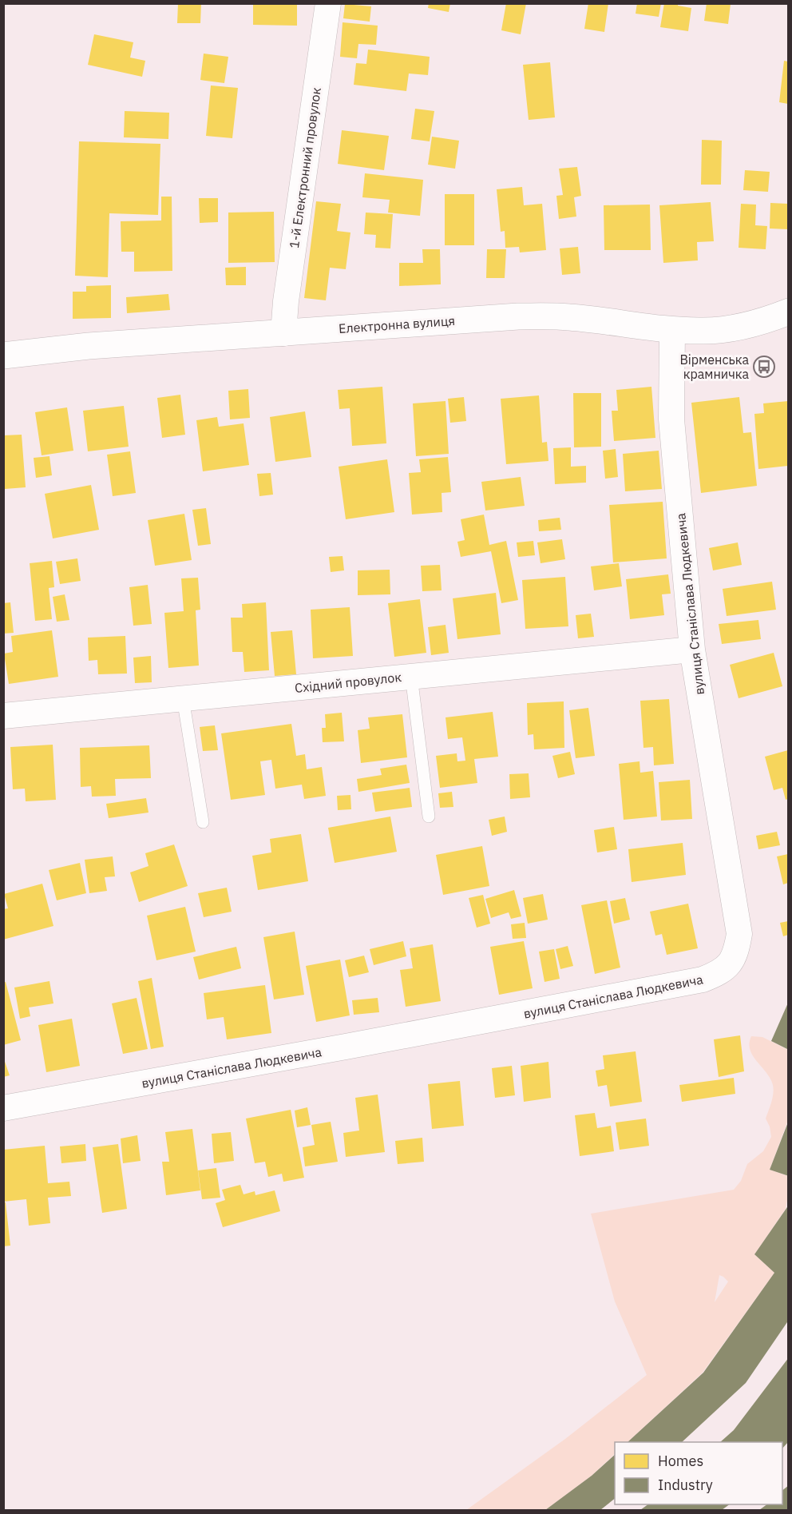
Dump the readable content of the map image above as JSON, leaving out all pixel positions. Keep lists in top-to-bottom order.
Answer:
{
  "streets": {
    "street": [
      "1-й Електронний провулок",
      "Електронна вулиця",
      "вулиця Станіслава Людкевича",
      "Східний провулок"
    ]
  },
  "crossings": [
    ["1-й Електронний провулок", "Електронна вулиця"],
    ["Електронна вулиця", "вулиця Станіслава Людкевича"],
    ["вулиця Станіслава Людкевича", "Східний провулок"]
  ],
  "places": {
    "bus stop": ["Вірменська крамничка"]
  },
  "legend": ["Homes", "Industry"]
}
